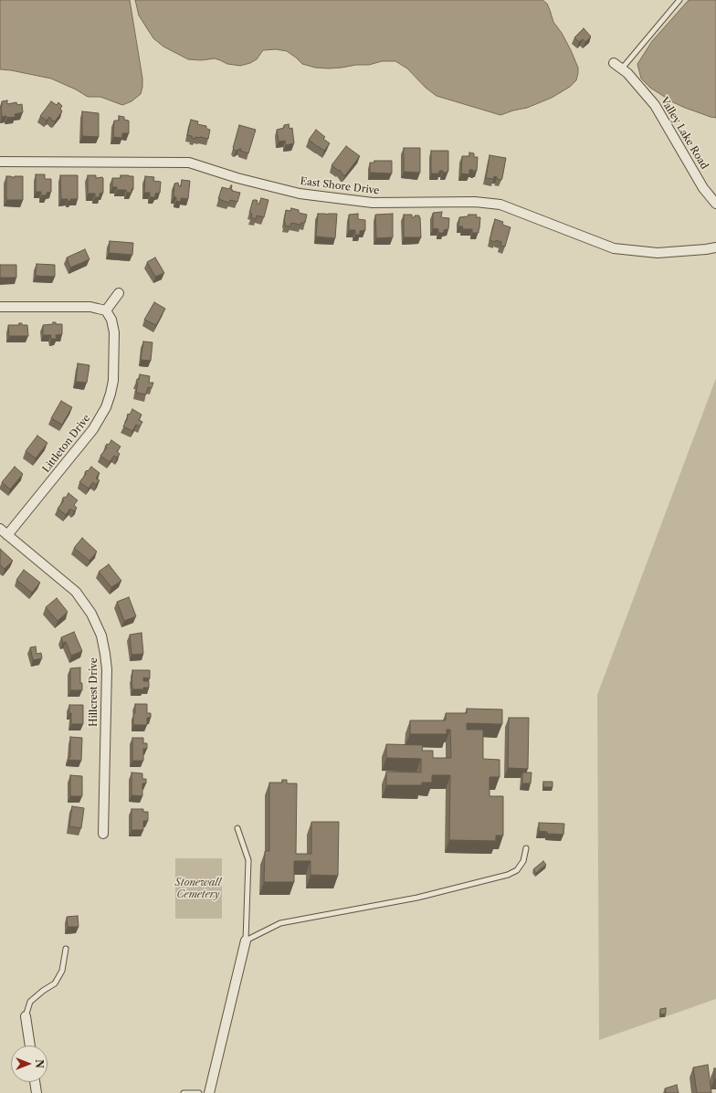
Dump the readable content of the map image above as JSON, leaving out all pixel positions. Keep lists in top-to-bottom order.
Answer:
{
  "streets": {
    "street": [
      "Valley Lake Road",
      "East Shore Drive",
      "Littleton Drive",
      "Hillcrest Drive"
    ]
  },
  "crossings": [
    ["Littleton Drive", "Hillcrest Drive"]
  ],
  "parks": ["Stonewall Cemetery"],
  "north": "right"
}
